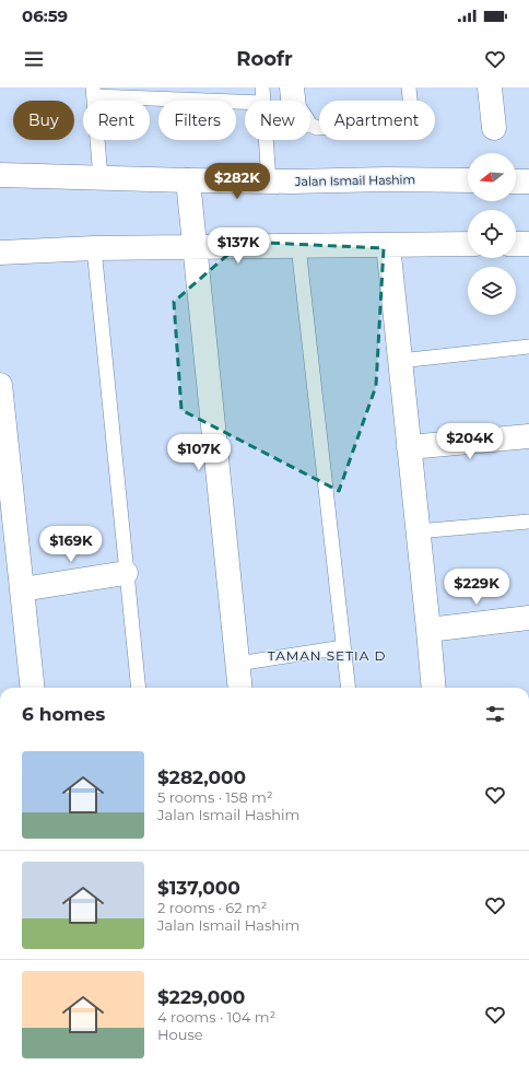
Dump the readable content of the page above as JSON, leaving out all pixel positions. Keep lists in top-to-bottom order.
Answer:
{
  "streets": {
    "street": ["Jalan Ismail Hashim"]
  },
  "districts": ["TAMAN SETIA D"],
  "north": "left",
  "page": {
    "status": "06:59",
    "header": "Roofr",
    "chip": [
      "Buy",
      "Rent",
      "Filters",
      "New",
      "Apartment"
    ],
    "price": [
      "$282K",
      "$137K",
      "$204K",
      "$107K",
      "$169K",
      "$229K"
    ],
    "heading": "6 homes",
    "list": [
      {
        "name": "$282,000",
        "note": "5 rooms · 158 m² · Jalan Ismail Hashim"
      },
      {
        "name": "$137,000",
        "note": "2 rooms · 62 m² · Jalan Ismail Hashim"
      },
      {
        "name": "$229,000",
        "note": "4 rooms · 104 m² · House"
      }
    ]
  }
}
